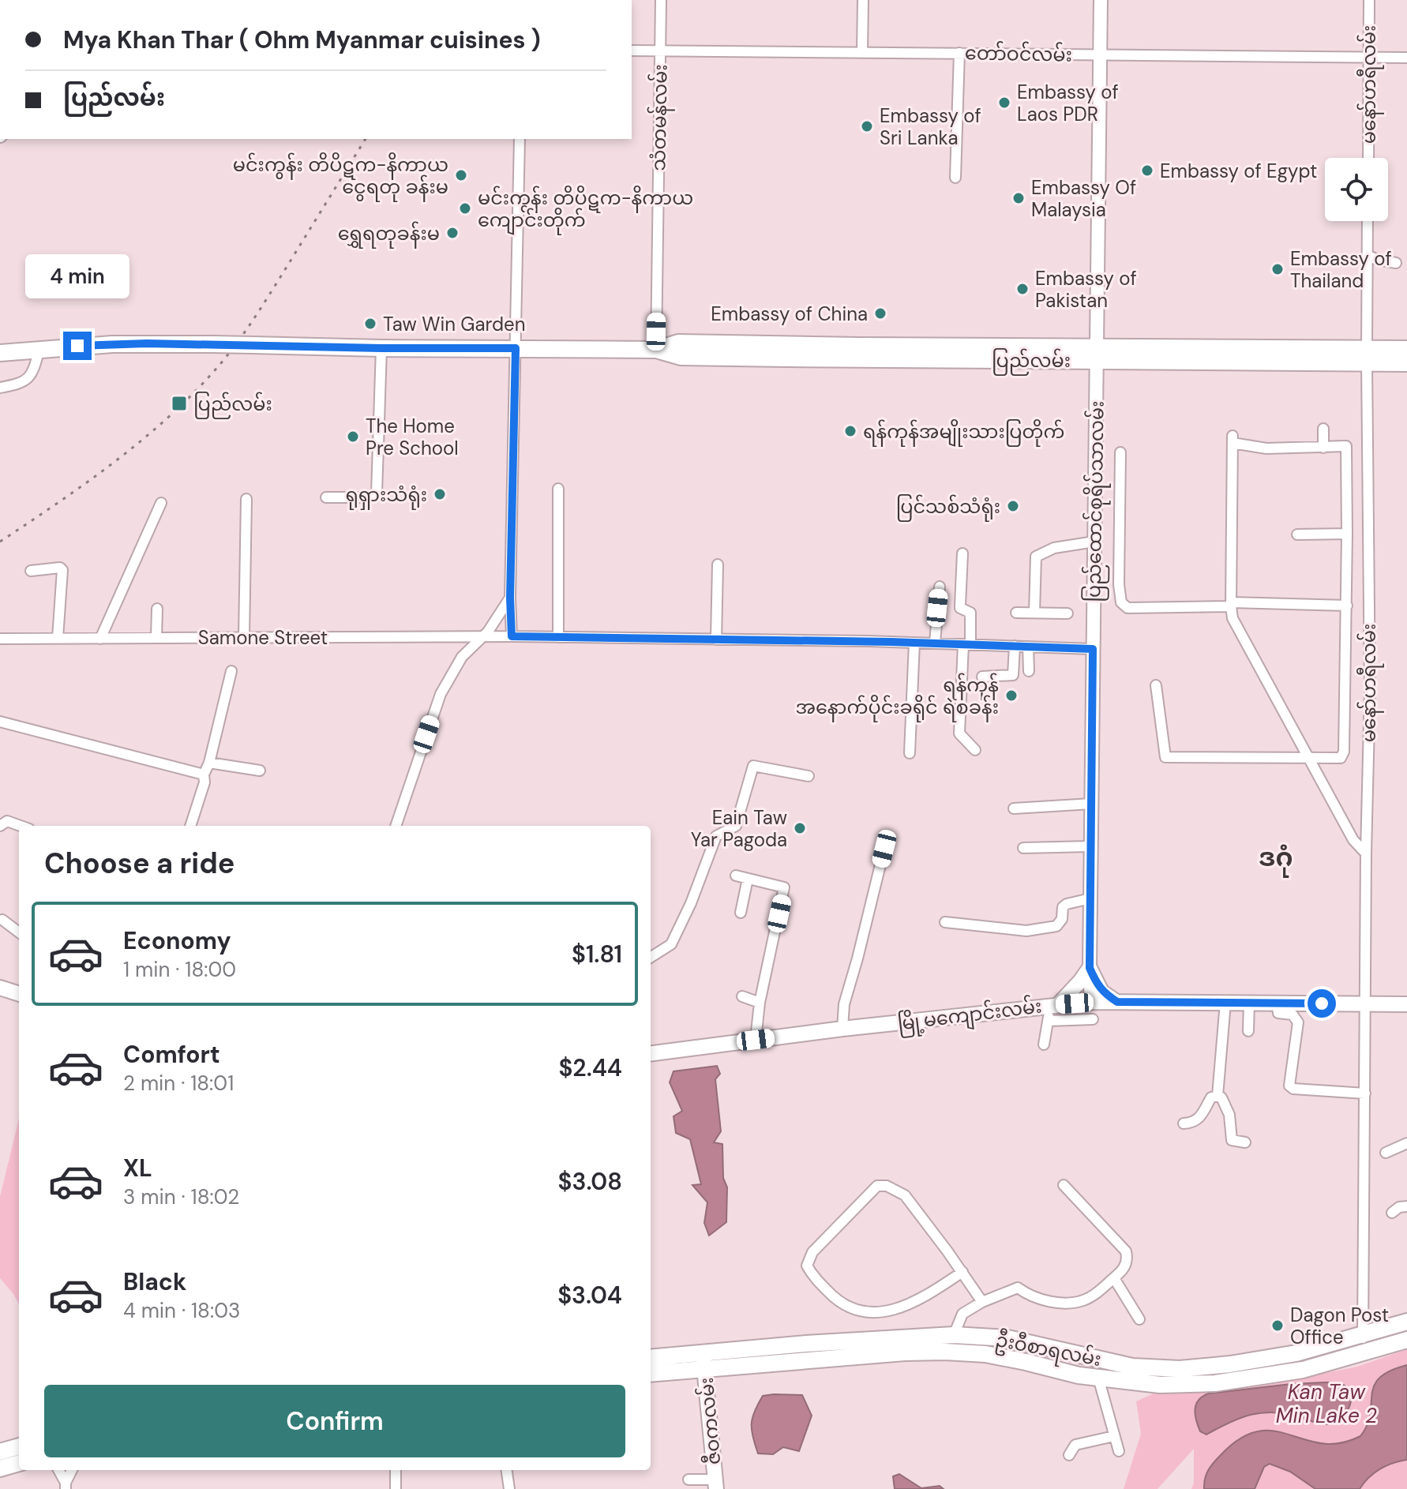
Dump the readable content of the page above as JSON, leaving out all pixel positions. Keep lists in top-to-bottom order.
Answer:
{
  "streets": {
    "main road": [
      "ပြည်လမ်း",
      "မြို့မကျောင်းလမ်း",
      "ဦးဝီစာရလမ်း",
      "ဇီဝကလမ်း"
    ],
    "street": [
      "တော်ဝင်လမ်း",
      "မနော်ဟရီလမ်း",
      "သံတမန်လမ်း",
      "ပြည်ထောင်စုရိပ်သာလမ်း",
      "Samone Street"
    ]
  },
  "crossings": [
    ["တော်ဝင်လမ်း", "မနော်ဟရီလမ်း"],
    ["တော်ဝင်လမ်း", "သံတမန်လမ်း"],
    ["တော်ဝင်လမ်း", "ပြည်ထောင်စုရိပ်သာလမ်း"],
    ["မနော်ဟရီလမ်း", "ပြည်လမ်း"],
    ["မနော်ဟရီလမ်း", "မြို့မကျောင်းလမ်း"],
    ["မနော်ဟရီလမ်း", "ဦးဝီစာရလမ်း"],
    ["သံတမန်လမ်း", "ပြည်လမ်း"],
    ["ပြည်လမ်း", "ပြည်ထောင်စုရိပ်သာလမ်း"],
    ["ပြည်ထောင်စုရိပ်သာလမ်း", "Samone Street"],
    ["ပြည်ထောင်စုရိပ်သာလမ်း", "မြို့မကျောင်းလမ်း"],
    ["ဦးဝီစာရလမ်း", "ဇီဝကလမ်း"]
  ],
  "districts": ["ဒဂုံ"],
  "water": ["Kan Taw Min Lake 2"],
  "places": {
    "other": [
      "Embassy of Laos PDR",
      "Embassy of Sri Lanka",
      "Embassy of Egypt",
      "မင်းကွန်း တိပိဋက-နိကာယ ငွေရတု ခန်းမ",
      "Embassy Of Malaysia",
      "မင်းကွန်း တိပိဋက-နိကာယ ကျောင်းတိုက်",
      "ရွှေရတုခန်းမ",
      "Embassy of Thailand",
      "Embassy of Pakistan",
      "Embassy of China",
      "Taw Win Garden",
      "ရန်ကုန်အမျိုးသားပြတိုက်",
      "The Home Pre School",
      "ရုရှားသံရုံး",
      "ပြင်သစ်သံရုံး",
      "ရန်ကုန် အနောက်ပိုင်းခရိုင် ရဲစခန်း",
      "Eain Taw Yar Pagoda",
      "Dagon Post Office"
    ],
    "transit": ["ပြည်လမ်း"]
  },
  "page": {
    "banner": ["Mya Khan Thar ( Ohm Myanmar cuisines )", "ပြည်လမ်း"],
    "bubble": "4 min",
    "heading": "Choose a ride",
    "list": [
      {
        "name": "Economy",
        "note": "1 min · 18:00",
        "value": "$1.81"
      },
      {
        "name": "Comfort",
        "note": "2 min · 18:01",
        "value": "$2.44"
      },
      {
        "name": "XL",
        "note": "3 min · 18:02",
        "value": "$3.08"
      },
      {
        "name": "Black",
        "note": "4 min · 18:03",
        "value": "$3.04"
      }
    ],
    "buttons": "Confirm"
  }
}
